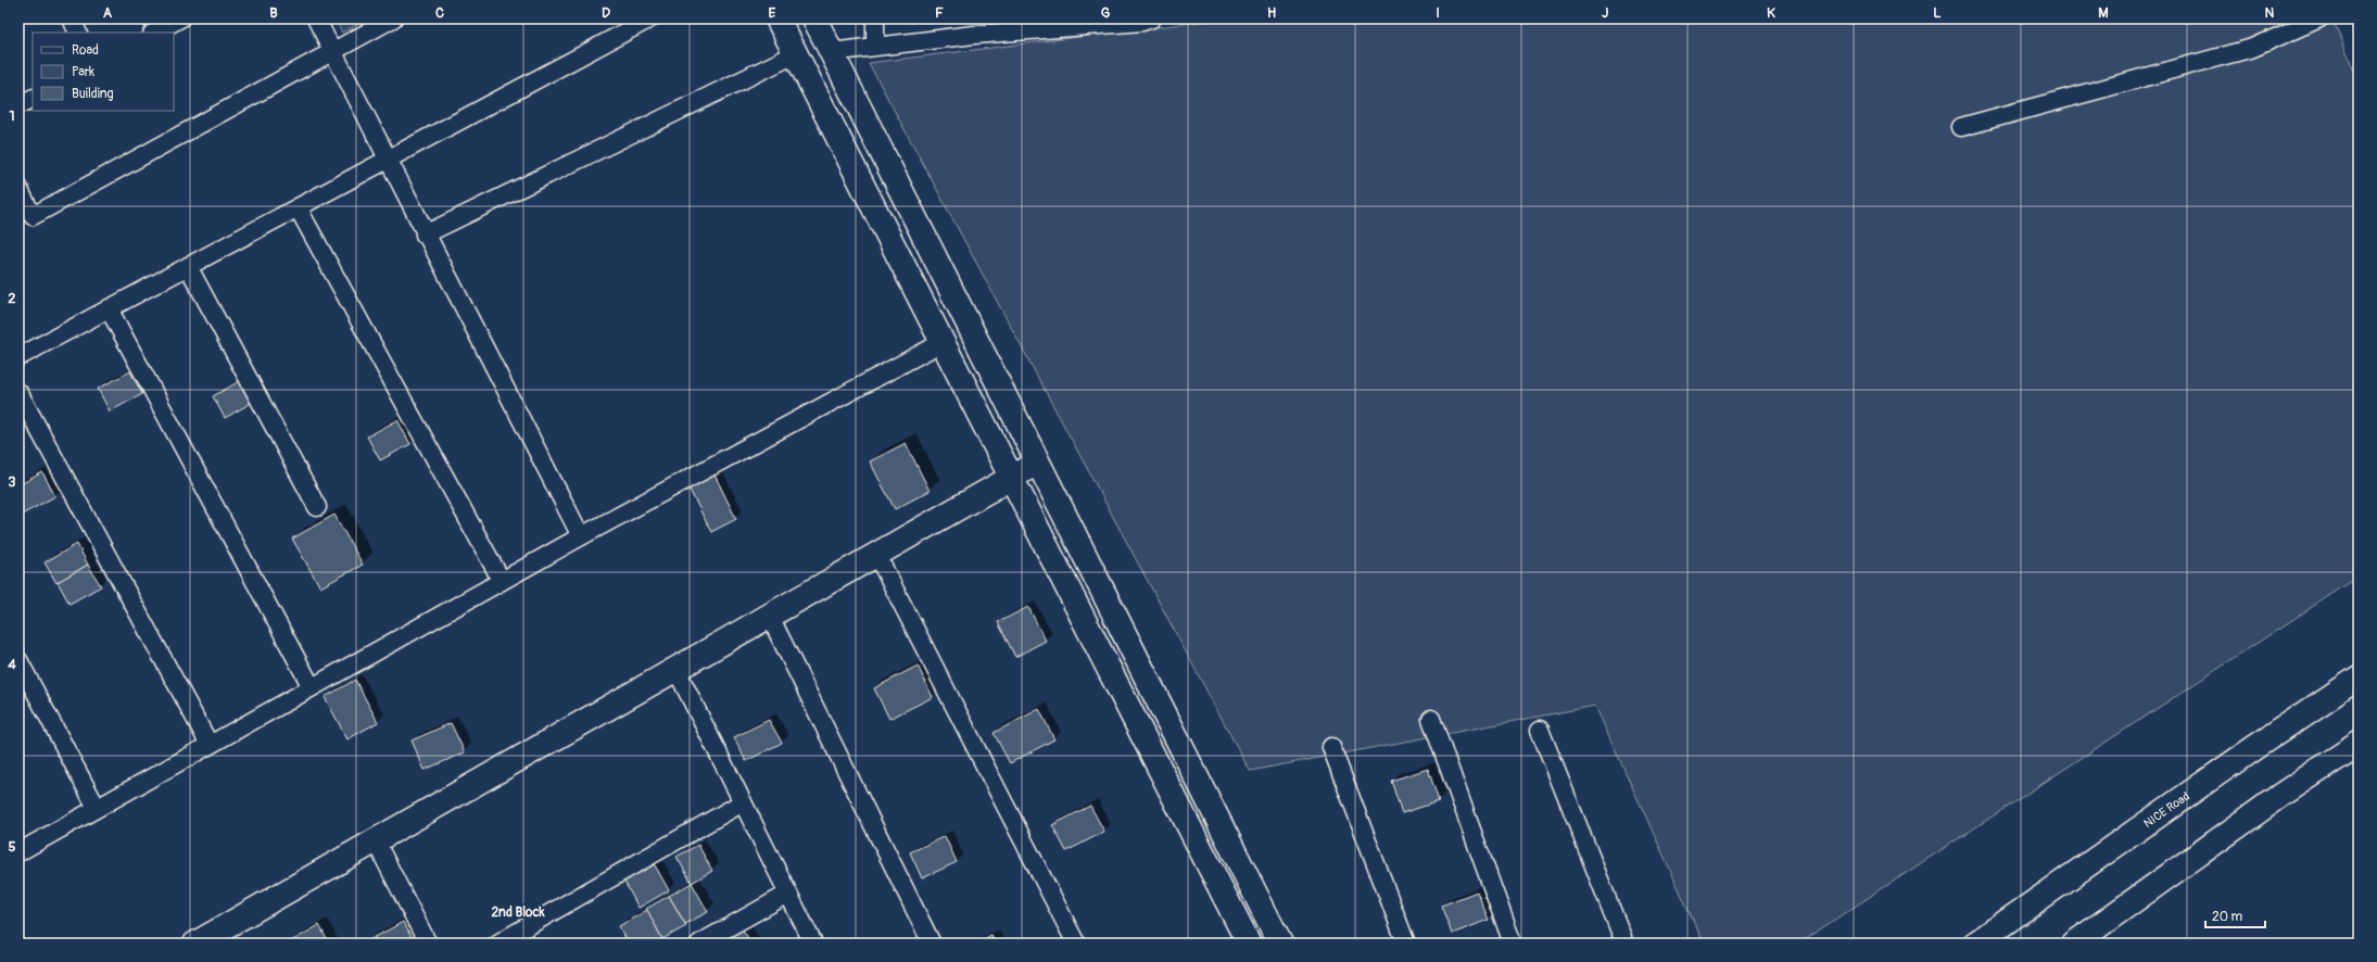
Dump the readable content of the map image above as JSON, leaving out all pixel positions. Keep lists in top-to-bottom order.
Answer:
{
  "streets": {
    "main road": ["NICE Road"]
  },
  "districts": ["2nd Block"],
  "legend": ["Road", "Park", "Building"],
  "scale_bar": "20 m",
  "grid": {
    "columns": [
      "A",
      "B",
      "C",
      "D",
      "E",
      "F",
      "G",
      "H",
      "I",
      "J",
      "K",
      "L",
      "M",
      "N"
    ],
    "rows": [
      "1",
      "2",
      "3",
      "4",
      "5"
    ]
  }
}
